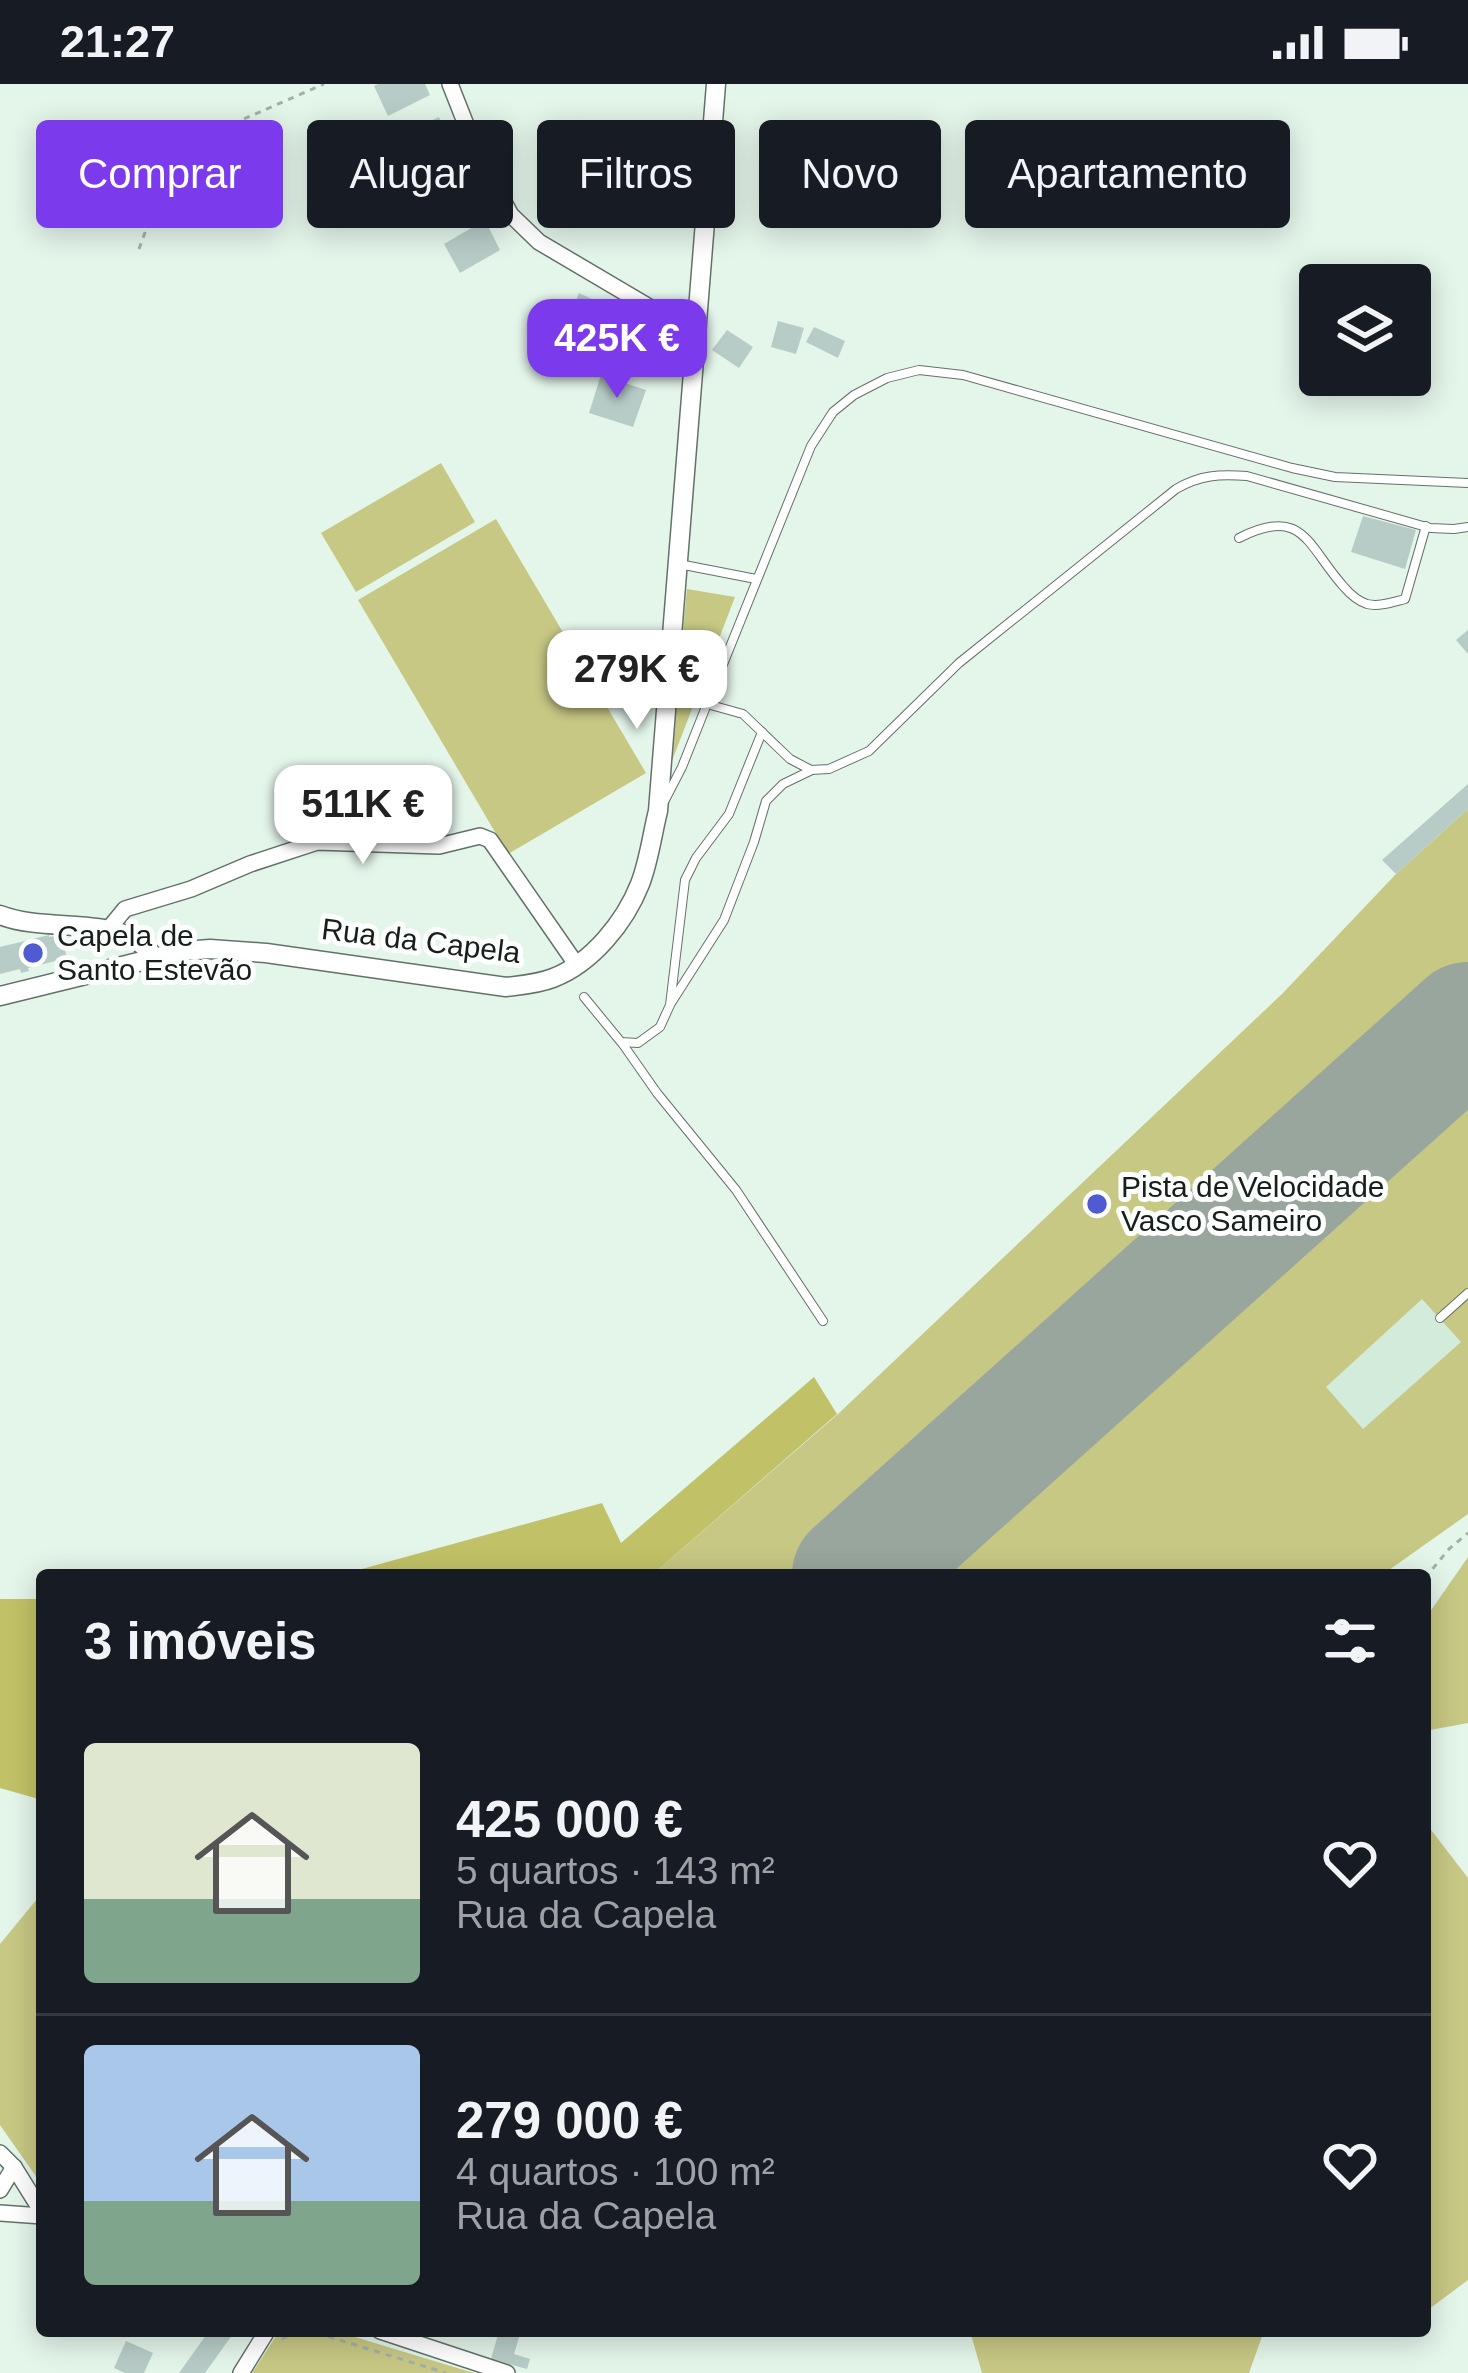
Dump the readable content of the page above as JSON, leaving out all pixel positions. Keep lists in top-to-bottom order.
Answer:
{
  "streets": {
    "street": ["Rua da Capela"]
  },
  "places": ["Capela de Santo Estevão", "Pista de Velocidade Vasco Sameiro"],
  "page": {
    "status": "21:27",
    "chip": [
      "Comprar",
      "Alugar",
      "Filtros",
      "Novo",
      "Apartamento"
    ],
    "price": ["425K €", "279K €", "511K €"],
    "heading": "3 imóveis",
    "list": [
      {
        "name": "425 000 €",
        "note": "5 quartos · 143 m² · Rua da Capela"
      },
      {
        "name": "279 000 €",
        "note": "4 quartos · 100 m² · Rua da Capela"
      }
    ]
  }
}
